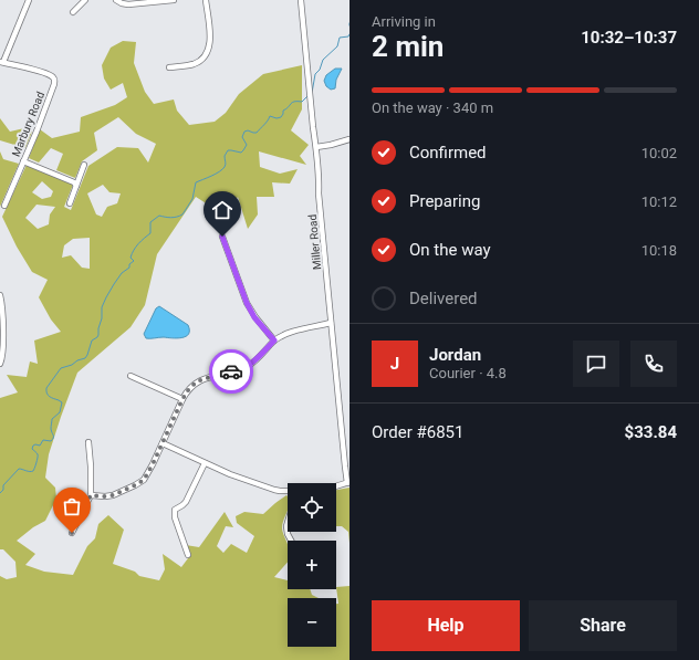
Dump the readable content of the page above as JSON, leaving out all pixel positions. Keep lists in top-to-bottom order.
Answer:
{
  "streets": {
    "street": ["Marbury Road", "Miller Road"]
  },
  "page": {
    "heading": ["2 min", "Arriving in", "10:32–10:37"],
    "panel": [
      "Jordan",
      "Courier · 4.8",
      "Order #6851",
      "$33.84"
    ],
    "bar": "On the way · 340 m",
    "list": [
      ["Confirmed", "10:02"],
      ["Preparing", "10:12"],
      ["On the way", "10:18"],
      "Delivered"
    ],
    "round": "J",
    "map_buttons": ["+", "−"],
    "buttons": ["Help", "Share"]
  }
}
